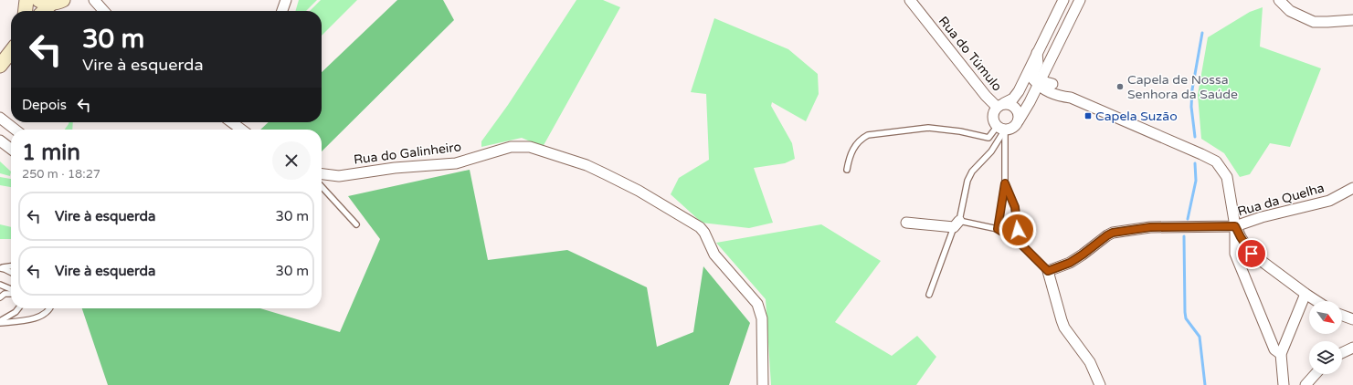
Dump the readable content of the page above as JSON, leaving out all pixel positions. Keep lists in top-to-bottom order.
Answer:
{
  "streets": {
    "street": ["Rua do Túmulo", "Rua do Galinheiro", "Rua da Quelha"]
  },
  "places": {
    "other": ["Capela de Nossa Senhora da Saúde"],
    "transit": ["Capela Suzão"]
  },
  "north": "bottom right",
  "page": {
    "turn": ["30 m", "Vire à esquerda"],
    "then": "Depois",
    "heading": ["1 min", "250 m · 18:27"],
    "list": [
      {
        "name": "Vire à esquerda",
        "value": "30 m"
      },
      {
        "name": "Vire à esquerda",
        "value": "30 m"
      }
    ]
  }
}
